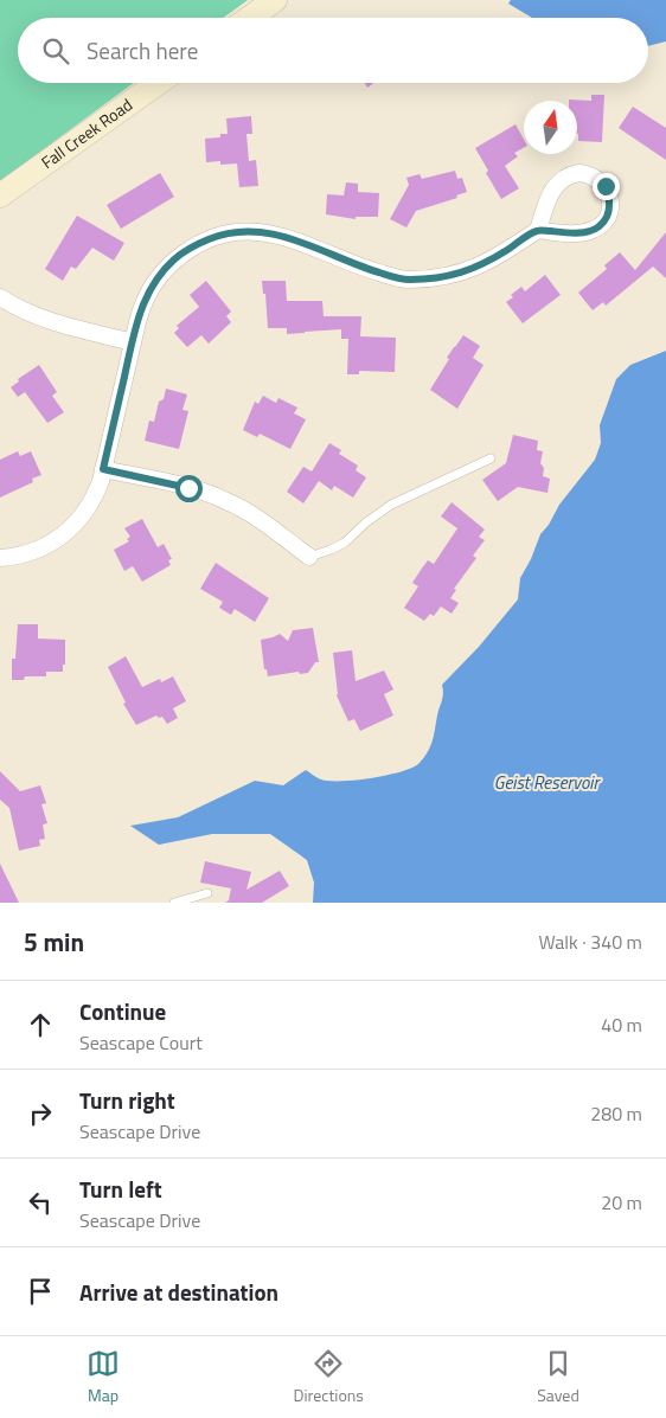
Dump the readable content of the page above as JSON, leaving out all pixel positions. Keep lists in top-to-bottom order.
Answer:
{
  "streets": {
    "main road": ["Fall Creek Road"]
  },
  "water": ["Geist Reservoir"],
  "north": "top",
  "page": {
    "search": "Search here",
    "heading": ["5 min", "Walk · 340 m"],
    "list": [
      ["Continue", "Seascape Court", "40 m"],
      ["Turn right", "Seascape Drive", "280 m"],
      ["Turn left", "Seascape Drive", "20 m"],
      "Arrive at destination"
    ],
    "nav": ["Map", "Directions", "Saved"]
  }
}
